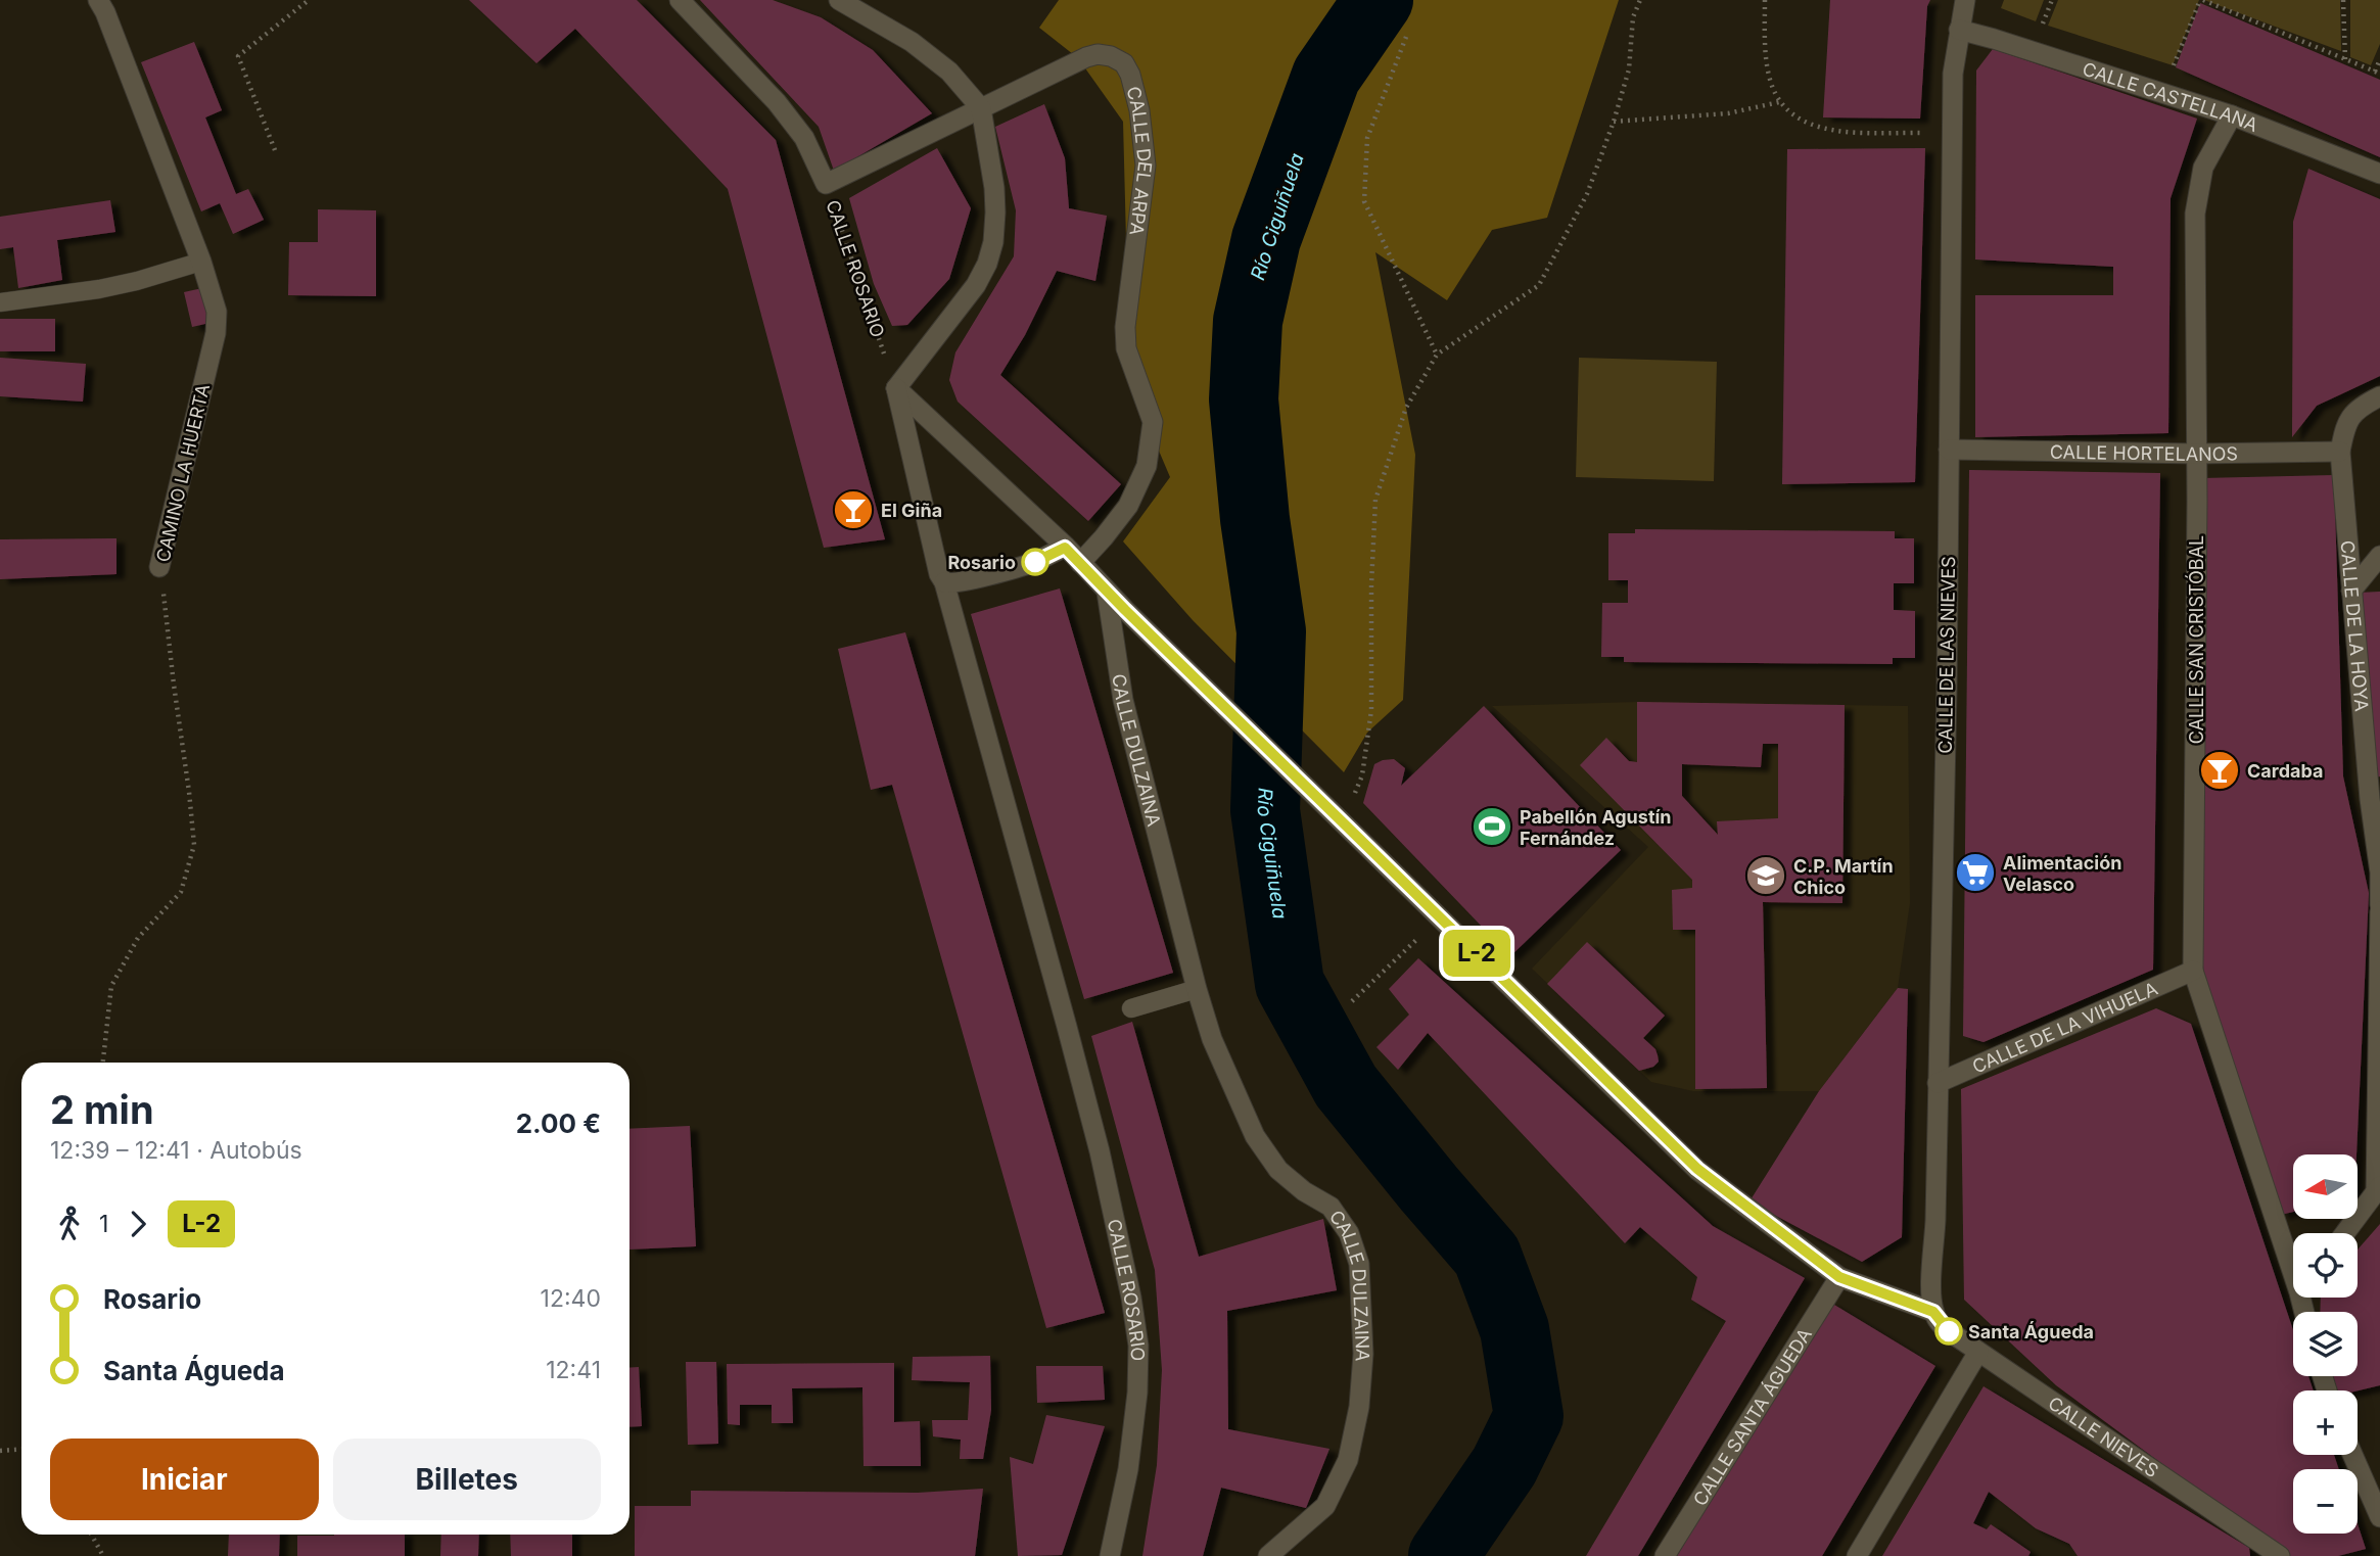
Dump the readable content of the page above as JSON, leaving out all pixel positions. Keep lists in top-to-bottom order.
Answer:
{
  "streets": {
    "street": [
      "CALLE CASTELLANA",
      "CALLE DEL ARPA",
      "CALLE ROSARIO",
      "CALLE HORTELANOS",
      "CAMINO LA HUERTA",
      "CALLE DE LA HOYA",
      "CALLE SAN CRISTÓBAL",
      "CALLE DE LAS NIEVES",
      "CALLE DULZAINA",
      "CALLE DE LA VIHUELA",
      "CALLE SANTA ÁGUEDA",
      "CALLE NIEVES"
    ]
  },
  "crossings": [
    ["CALLE CASTELLANA", "CALLE SAN CRISTÓBAL"],
    ["CALLE CASTELLANA", "CALLE DE LAS NIEVES"],
    ["CALLE DEL ARPA", "CALLE ROSARIO"],
    ["CALLE HORTELANOS", "CALLE DE LA HOYA"],
    ["CALLE HORTELANOS", "CALLE SAN CRISTÓBAL"],
    ["CALLE HORTELANOS", "CALLE DE LAS NIEVES"],
    ["CALLE SAN CRISTÓBAL", "CALLE DE LA VIHUELA"],
    ["CALLE DE LAS NIEVES", "CALLE DE LA VIHUELA"],
    ["CALLE DE LAS NIEVES", "CALLE NIEVES"]
  ],
  "water": ["Río Ciguiñuela"],
  "places": {
    "bar": ["El Giña", "Cardaba"],
    "other": ["Rosario", "Santa Águeda"],
    "sports": ["Pabellón Agustín Fernández"],
    "supermarket": ["Alimentación Velasco"],
    "school or university": ["C.P. Martín Chico"]
  },
  "lines": ["bus line L-2"],
  "north": "left",
  "page": {
    "on_map": "L-2",
    "heading": ["2 min", "12:39 – 12:41 · Autobús", "2.00 €"],
    "map_buttons": ["+", "−"],
    "legs": ["1", "L-2"],
    "list": [
      {
        "name": "Rosario",
        "value": "12:40"
      },
      {
        "name": "Santa Águeda",
        "value": "12:41"
      }
    ],
    "buttons": ["Iniciar", "Billetes"]
  }
}
